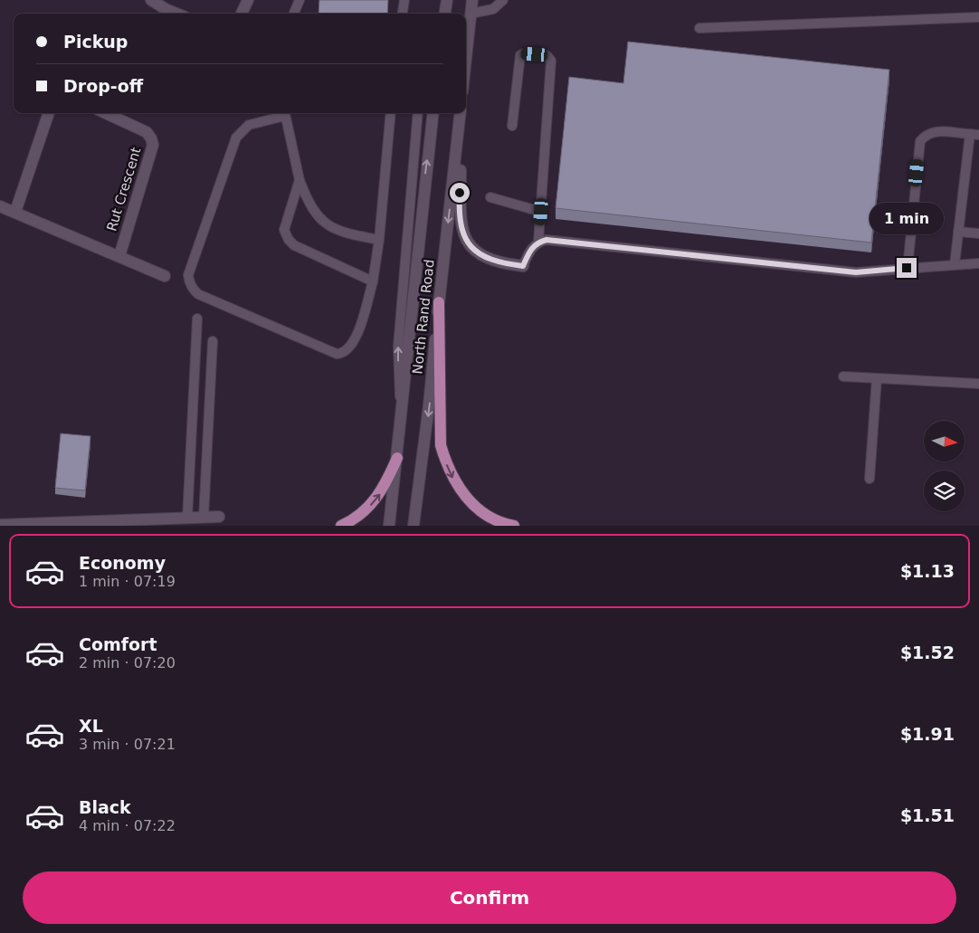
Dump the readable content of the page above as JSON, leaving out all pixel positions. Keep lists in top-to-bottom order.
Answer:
{
  "streets": {
    "main road": ["Rut Crescent", "North Rand Road"]
  },
  "north": "right",
  "page": {
    "banner": ["Pickup", "Drop-off"],
    "bubble": "1 min",
    "list": [
      {
        "name": "Economy",
        "note": "1 min · 07:19",
        "value": "$1.13"
      },
      {
        "name": "Comfort",
        "note": "2 min · 07:20",
        "value": "$1.52"
      },
      {
        "name": "XL",
        "note": "3 min · 07:21",
        "value": "$1.91"
      },
      {
        "name": "Black",
        "note": "4 min · 07:22",
        "value": "$1.51"
      }
    ],
    "buttons": "Confirm"
  }
}
